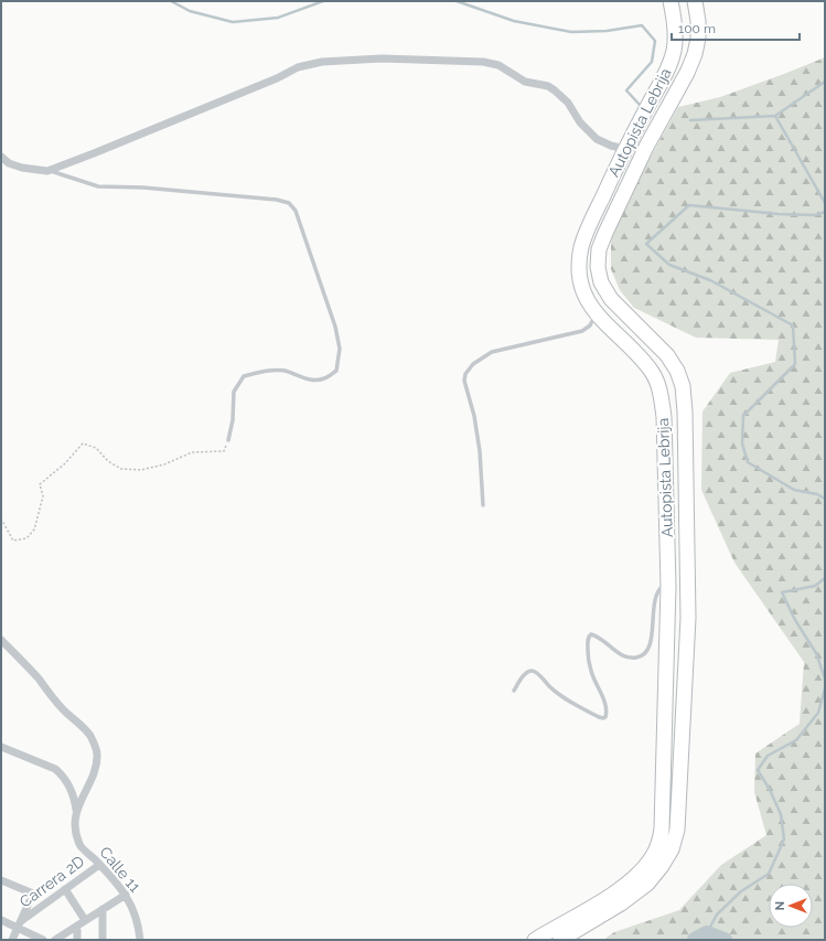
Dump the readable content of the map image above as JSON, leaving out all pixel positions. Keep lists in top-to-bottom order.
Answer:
{
  "streets": {
    "highway": ["Autopista Lebrija"],
    "street": ["Calle 11", "Carrera 2D"]
  },
  "crossings": [
    ["Calle 11", "Carrera 2D"]
  ],
  "scale_bar": "100 m",
  "north": "left"
}
